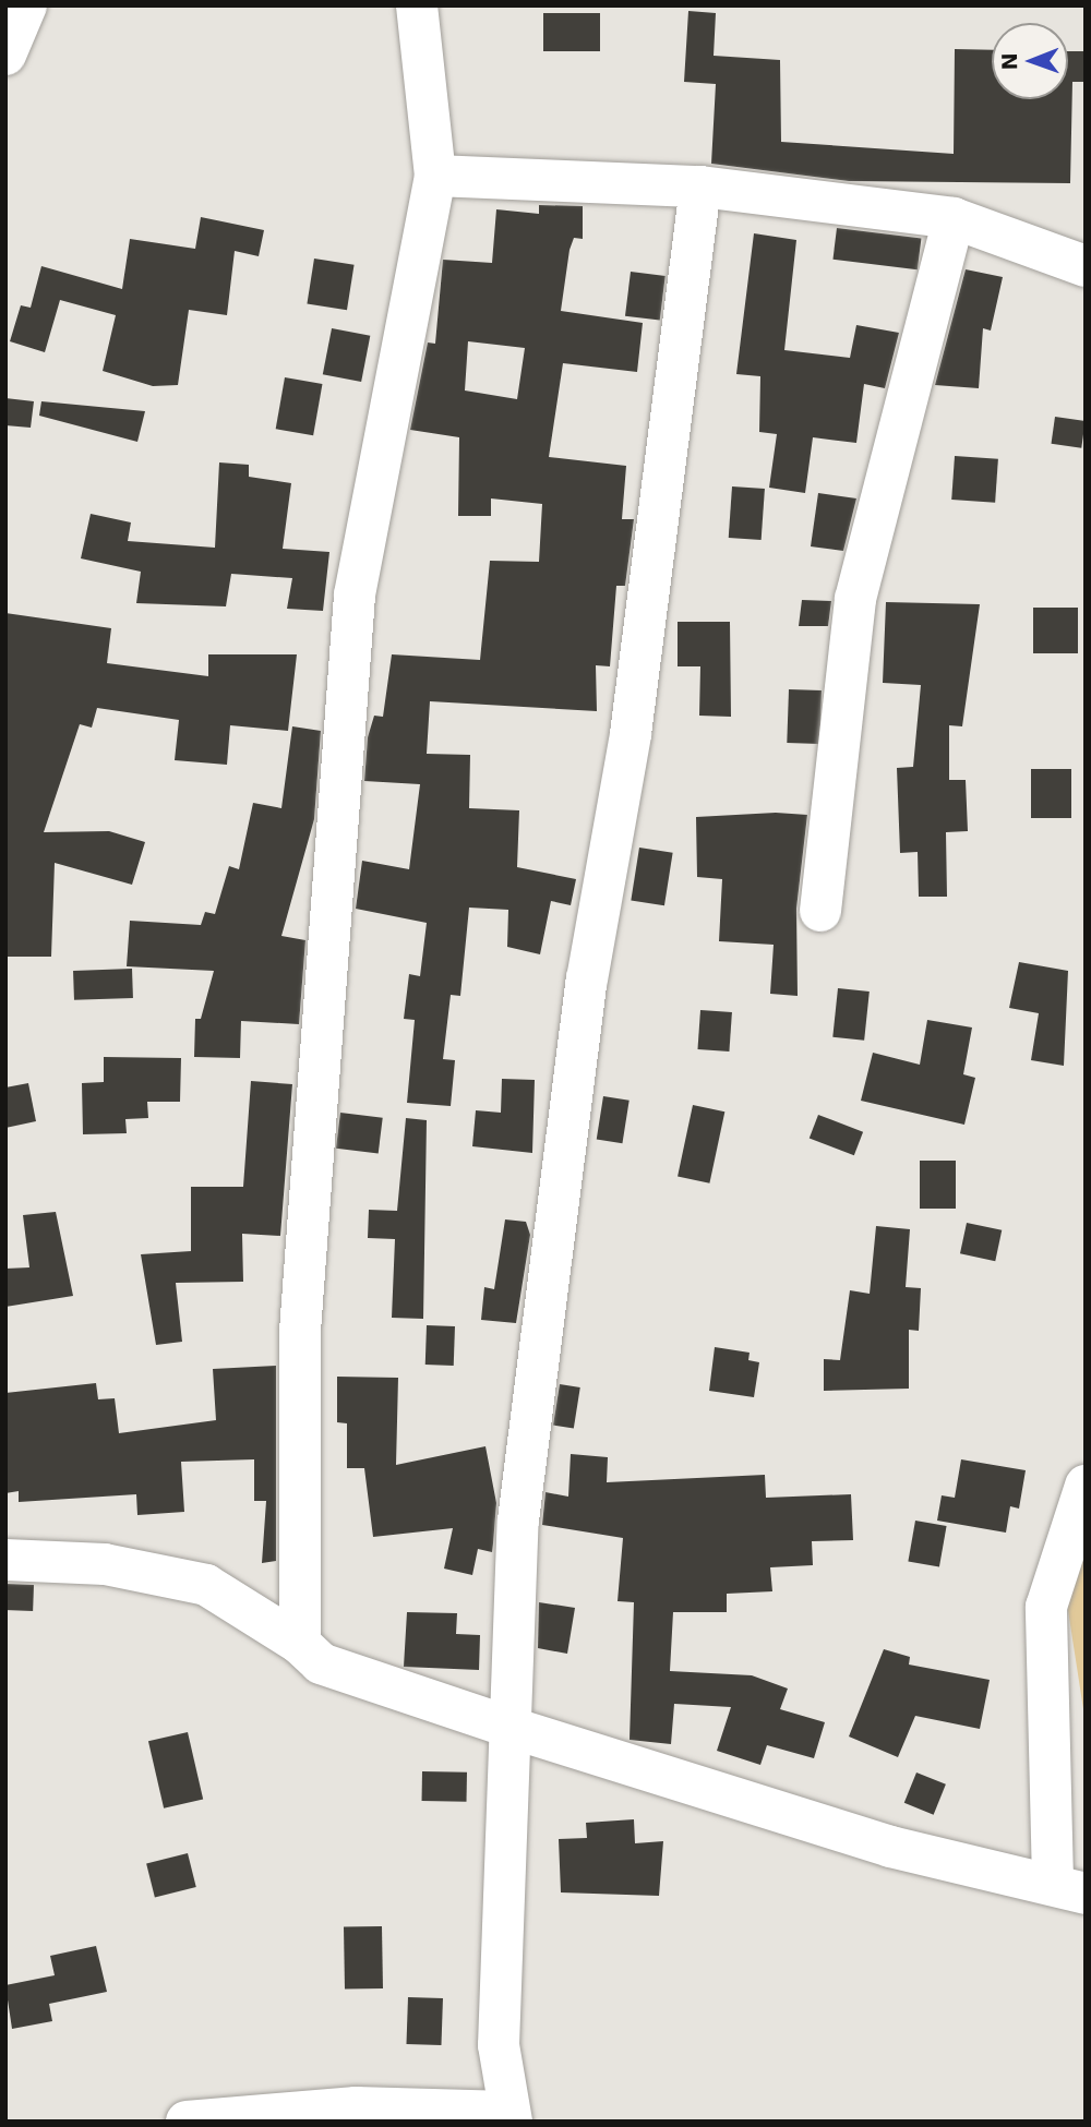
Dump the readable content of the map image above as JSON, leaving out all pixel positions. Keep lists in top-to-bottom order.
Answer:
{
  "north": "left"
}
